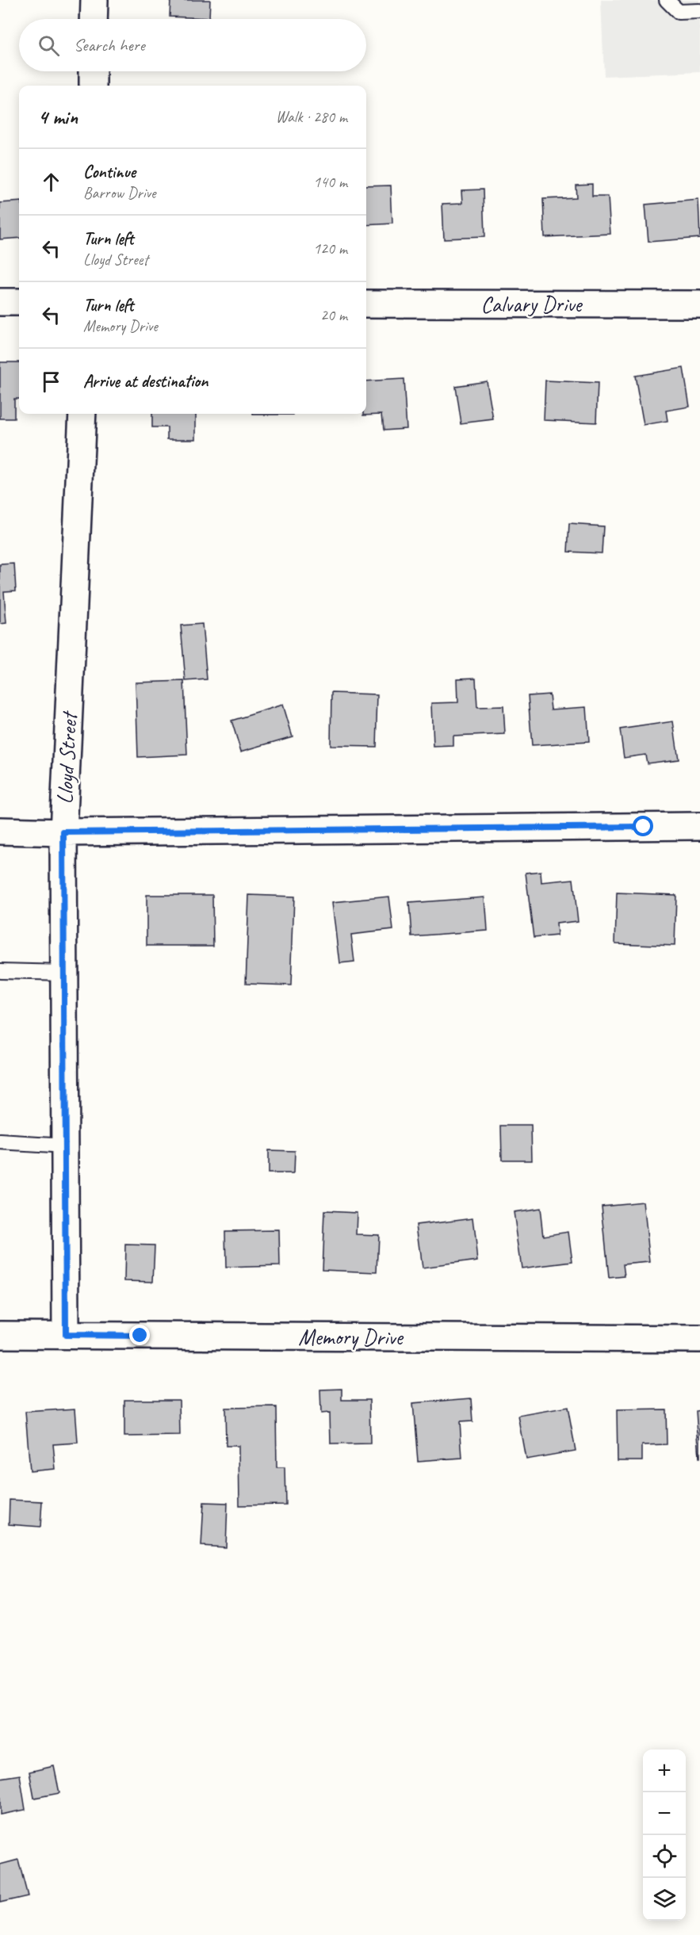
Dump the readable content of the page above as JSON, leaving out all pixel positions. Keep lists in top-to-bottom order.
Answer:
{
  "streets": {
    "street": ["Calvary Drive", "Lloyd Street", "Memory Drive"]
  },
  "crossings": [
    ["Lloyd Street", "Memory Drive"]
  ],
  "page": {
    "search": "Search here",
    "heading": ["4 min", "Walk · 280 m"],
    "list": [
      ["Continue", "Barrow Drive", "140 m"],
      ["Turn left", "Lloyd Street", "120 m"],
      ["Turn left", "Memory Drive", "20 m"],
      "Arrive at destination"
    ],
    "map_buttons": ["+", "−"]
  }
}
